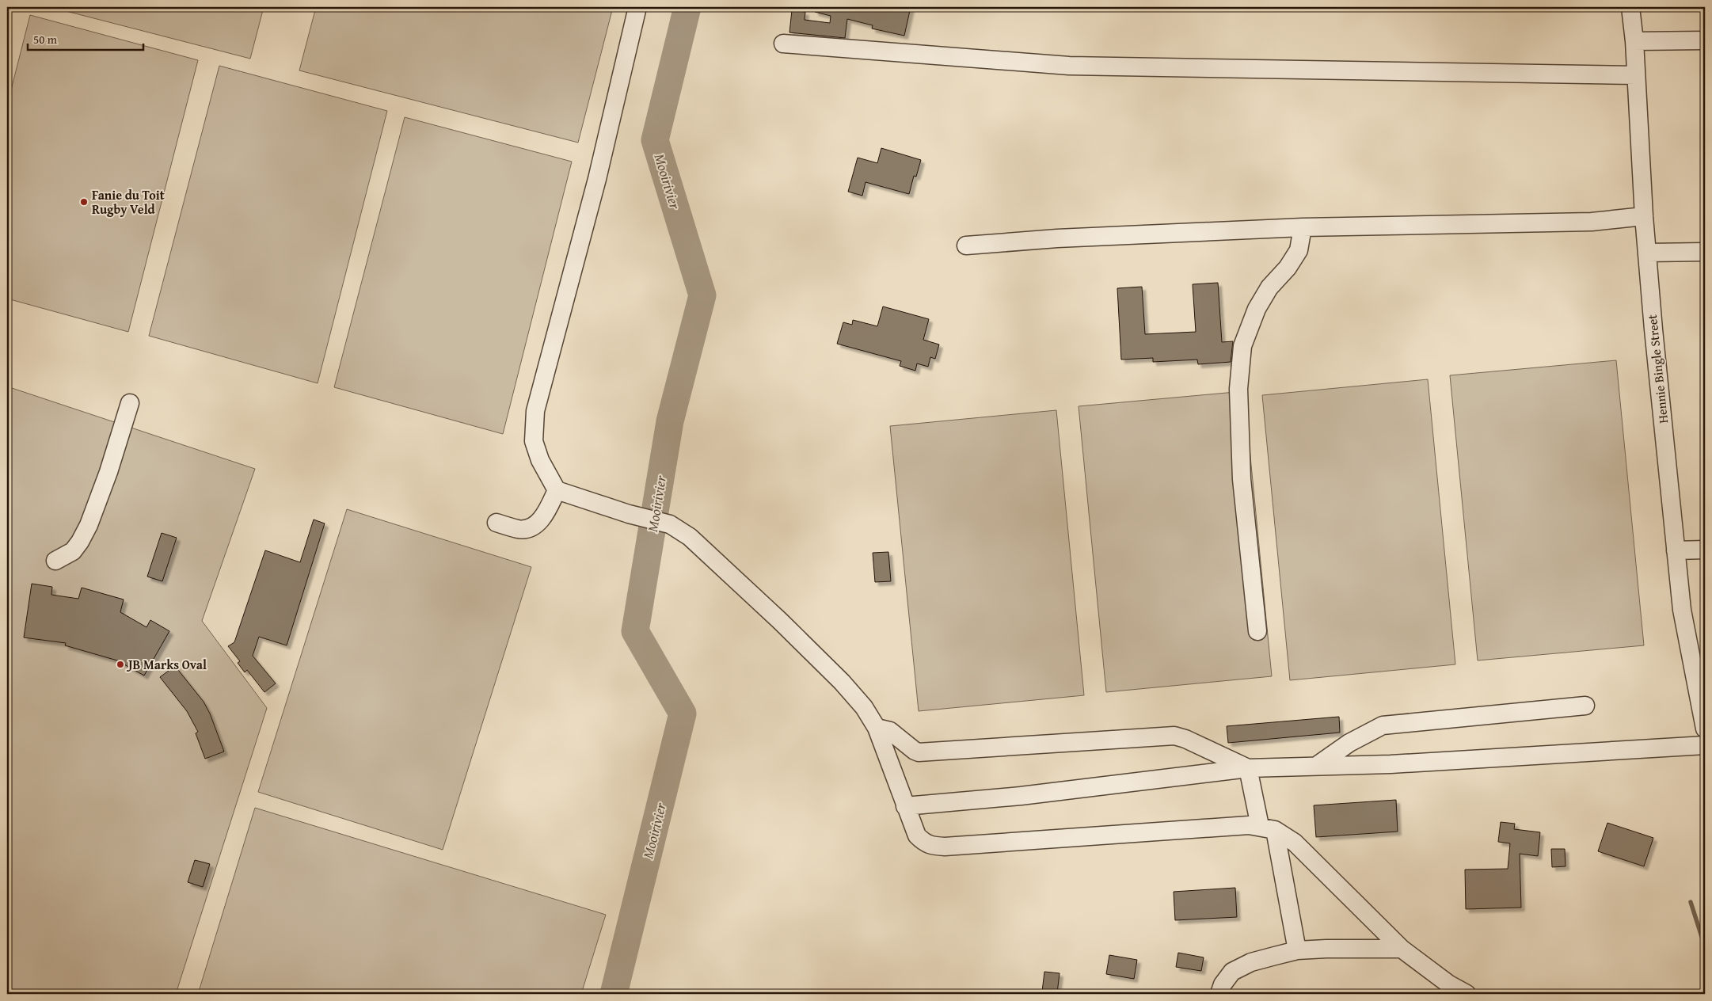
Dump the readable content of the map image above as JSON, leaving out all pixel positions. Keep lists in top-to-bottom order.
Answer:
{
  "streets": {
    "street": ["Hennie Bingle Street"]
  },
  "water": ["Mooirivier"],
  "places": ["Fanie du Toit Rugby Veld", "JB Marks Oval"],
  "scale_bar": "50 m"
}
